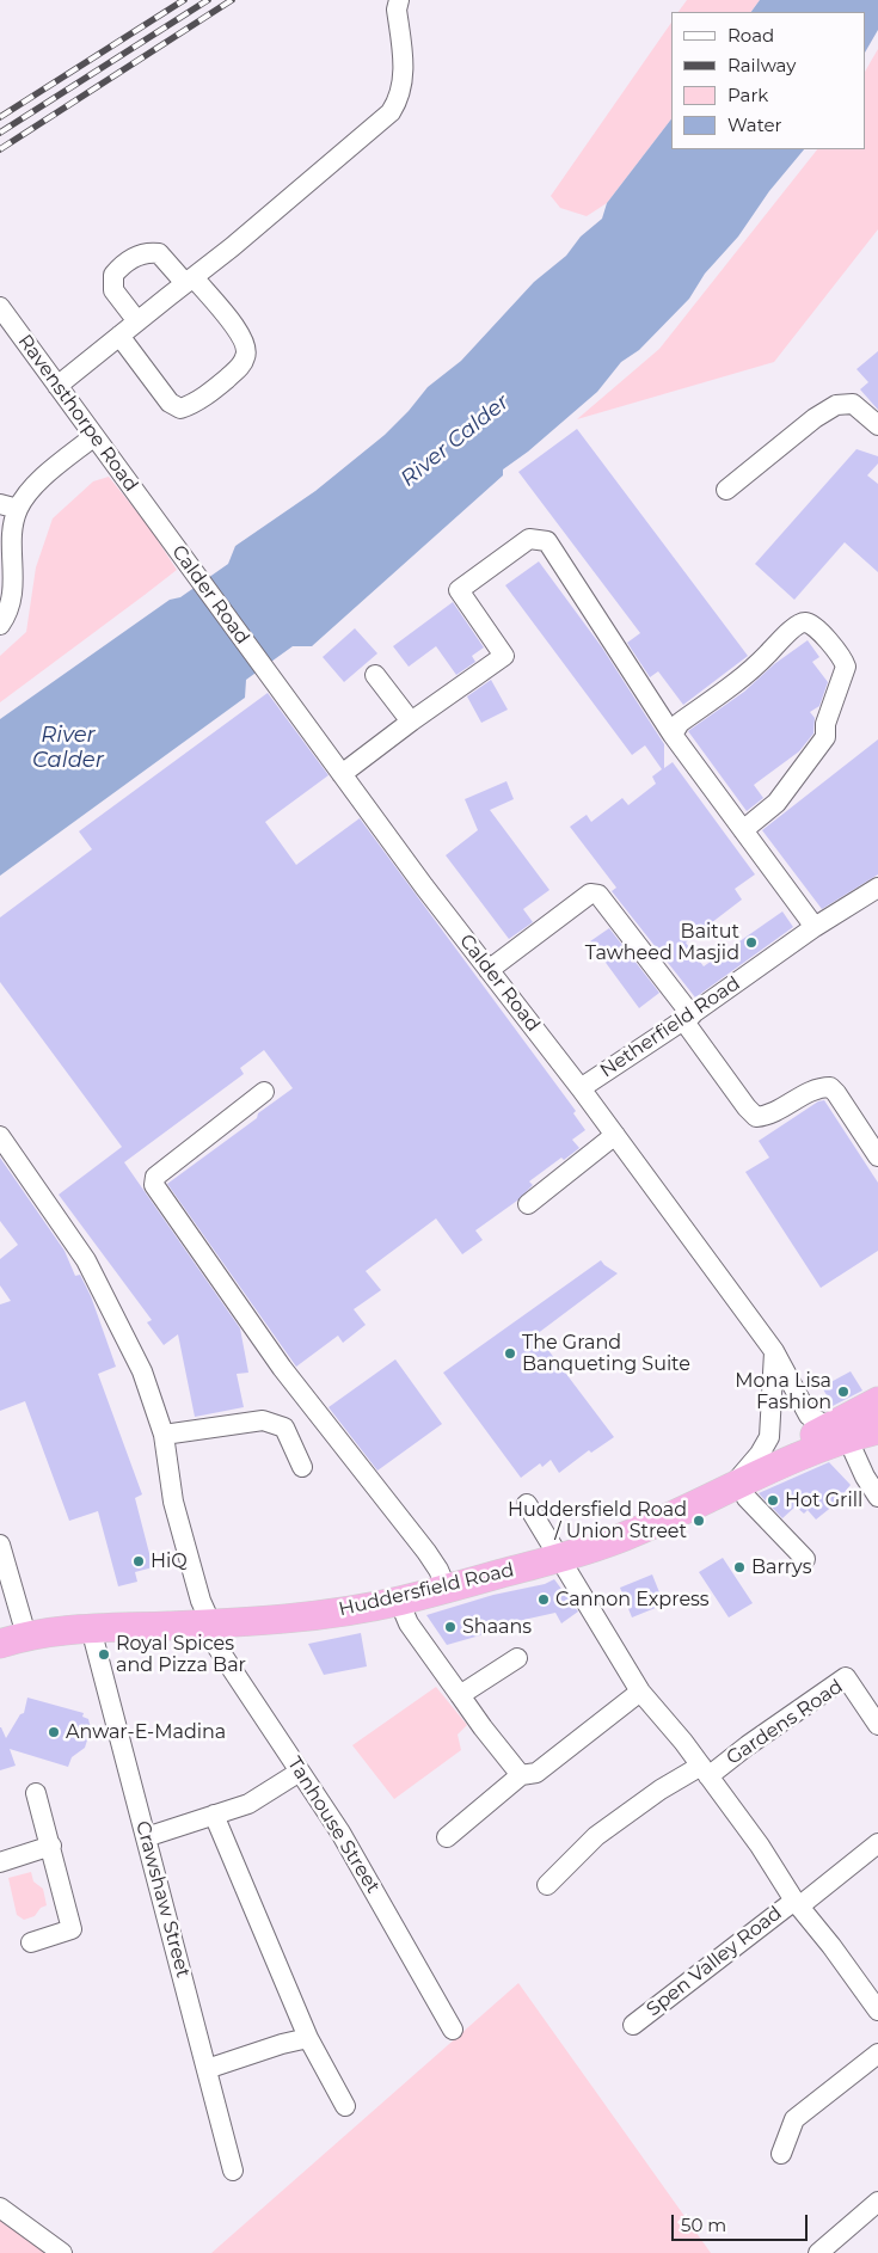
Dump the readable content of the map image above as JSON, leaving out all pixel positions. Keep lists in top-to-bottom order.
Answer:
{
  "streets": {
    "highway": ["Huddersfield Road"],
    "street": [
      "Ravensthorpe Road",
      "Calder Road",
      "Netherfield Road",
      "Gardens Road",
      "Tanhouse Street",
      "Crawshaw Street",
      "Spen Valley Road"
    ]
  },
  "crossings": [
    ["Ravensthorpe Road", "Calder Road"],
    ["Calder Road", "Netherfield Road"],
    ["Calder Road", "Huddersfield Road"],
    ["Huddersfield Road", "Tanhouse Street"],
    ["Huddersfield Road", "Crawshaw Street"],
    ["Huddersfield Road", "Spen Valley Road"],
    ["Gardens Road", "Spen Valley Road"]
  ],
  "water": ["River Calder"],
  "places": [
    "Baitut Tawheed Masjid",
    "The Grand Banqueting Suite",
    "Mona Lisa Fashion",
    "Hot Grill",
    "Huddersfield Road / Union Street",
    "HiQ",
    "Barrys",
    "Cannon Express",
    "Shaans",
    "Royal Spices and Pizza Bar",
    "Anwar-E-Madina"
  ],
  "legend": [
    "Road",
    "Railway",
    "Park",
    "Water"
  ],
  "scale_bar": "50 m"
}
